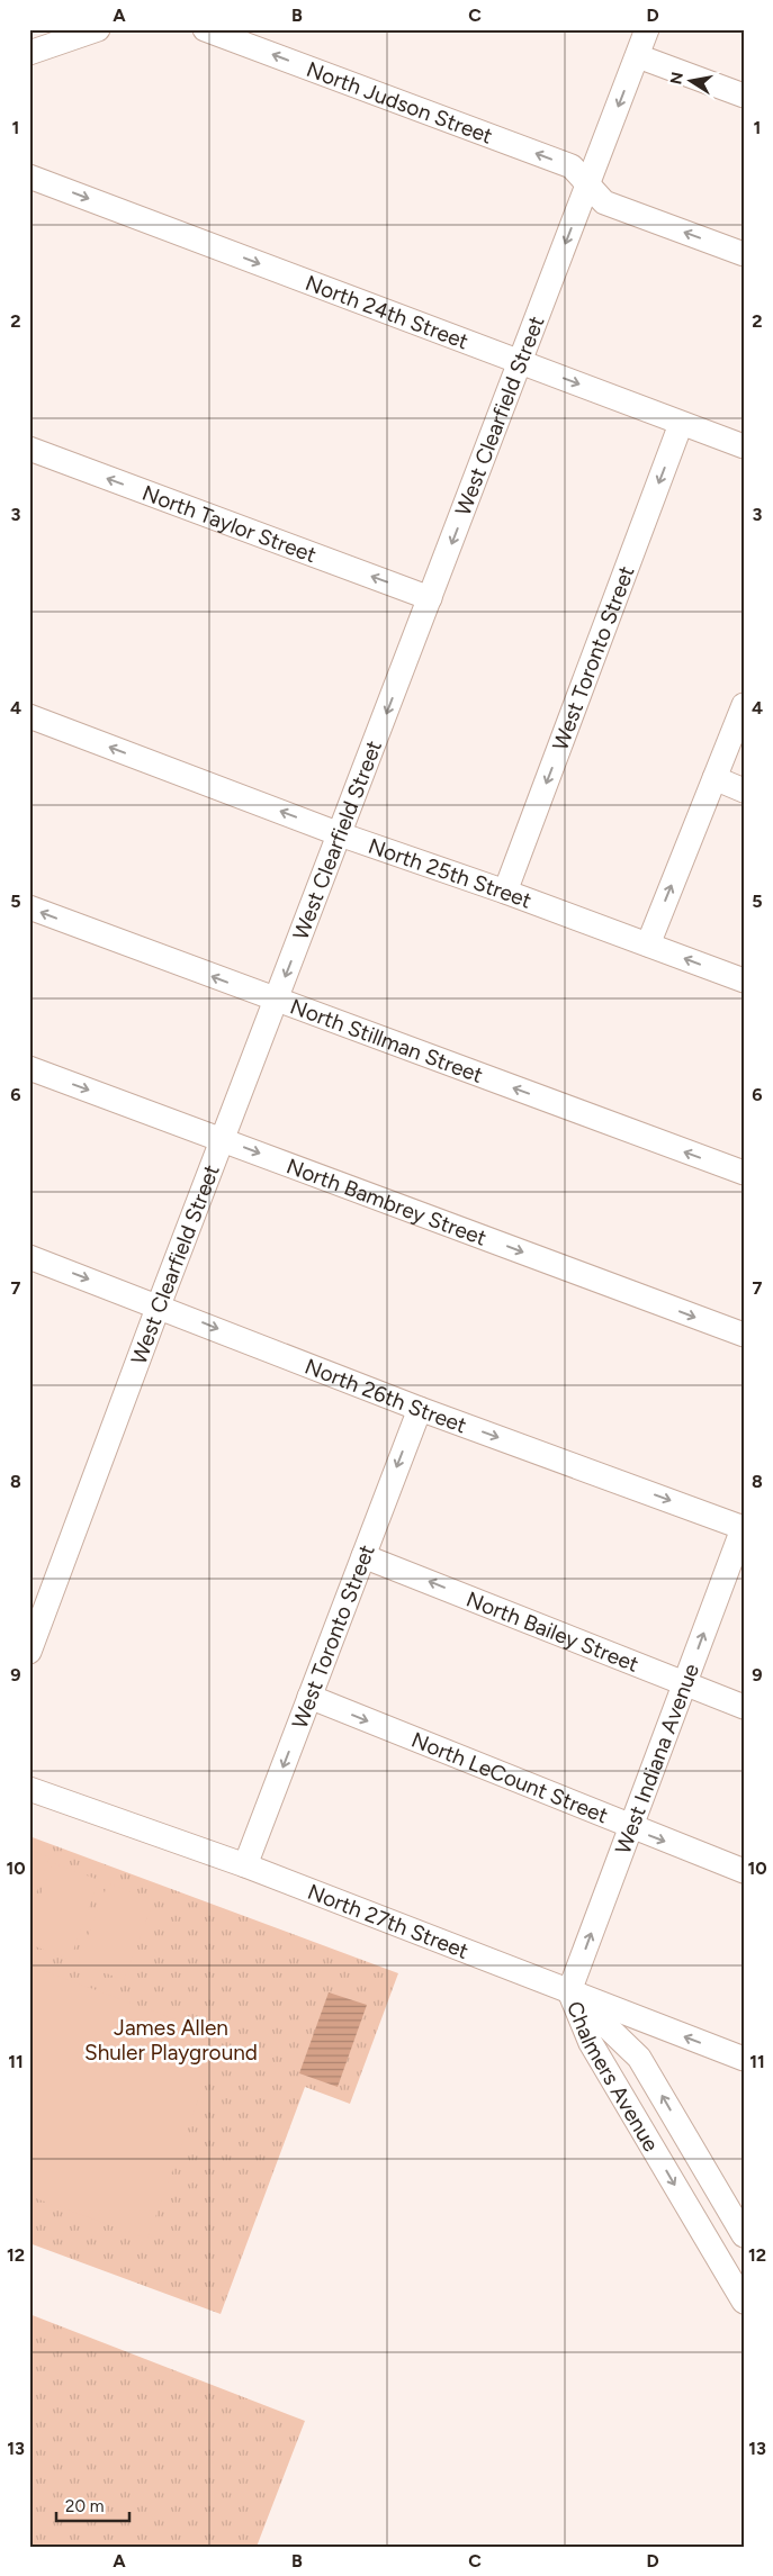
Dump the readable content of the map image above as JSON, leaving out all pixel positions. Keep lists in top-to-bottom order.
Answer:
{
  "streets": {
    "street": [
      "North Judson Street",
      "North 24th Street",
      "West Clearfield Street",
      "North Taylor Street",
      "West Toronto Street",
      "North 25th Street",
      "North Stillman Street",
      "North Bambrey Street",
      "North 26th Street",
      "North Bailey Street",
      "West Indiana Avenue",
      "North LeCount Street",
      "North 27th Street",
      "Chalmers Avenue"
    ]
  },
  "crossings": [
    ["North Judson Street", "West Clearfield Street"],
    ["North 24th Street", "West Clearfield Street"],
    ["North 24th Street", "West Toronto Street"],
    ["West Clearfield Street", "North Taylor Street"],
    ["West Clearfield Street", "North 25th Street"],
    ["West Clearfield Street", "North Stillman Street"],
    ["West Clearfield Street", "North Bambrey Street"],
    ["West Clearfield Street", "North 26th Street"],
    ["West Toronto Street", "North 25th Street"],
    ["West Toronto Street", "North 26th Street"],
    ["West Toronto Street", "North Bailey Street"],
    ["West Toronto Street", "North LeCount Street"],
    ["West Toronto Street", "North 27th Street"],
    ["North 26th Street", "West Indiana Avenue"],
    ["North Bailey Street", "West Indiana Avenue"],
    ["West Indiana Avenue", "North LeCount Street"],
    ["West Indiana Avenue", "North 27th Street"],
    ["West Indiana Avenue", "Chalmers Avenue"],
    ["North 27th Street", "Chalmers Avenue"]
  ],
  "one_way": [
    "North Judson Street",
    "North 24th Street",
    "West Clearfield Street",
    "North Taylor Street",
    "North 25th Street",
    "North Stillman Street",
    "North Bambrey Street",
    "North 26th Street",
    "North Bailey Street",
    "West Indiana Avenue",
    "North LeCount Street"
  ],
  "parks": ["James Allen Shuler Playground"],
  "scale_bar": "20 m",
  "north": "left",
  "grid": {
    "columns": [
      "A",
      "B",
      "C",
      "D"
    ],
    "rows": [
      "1",
      "2",
      "3",
      "4",
      "5",
      "6",
      "7",
      "8",
      "9",
      "10",
      "11",
      "12",
      "13"
    ]
  }
}
